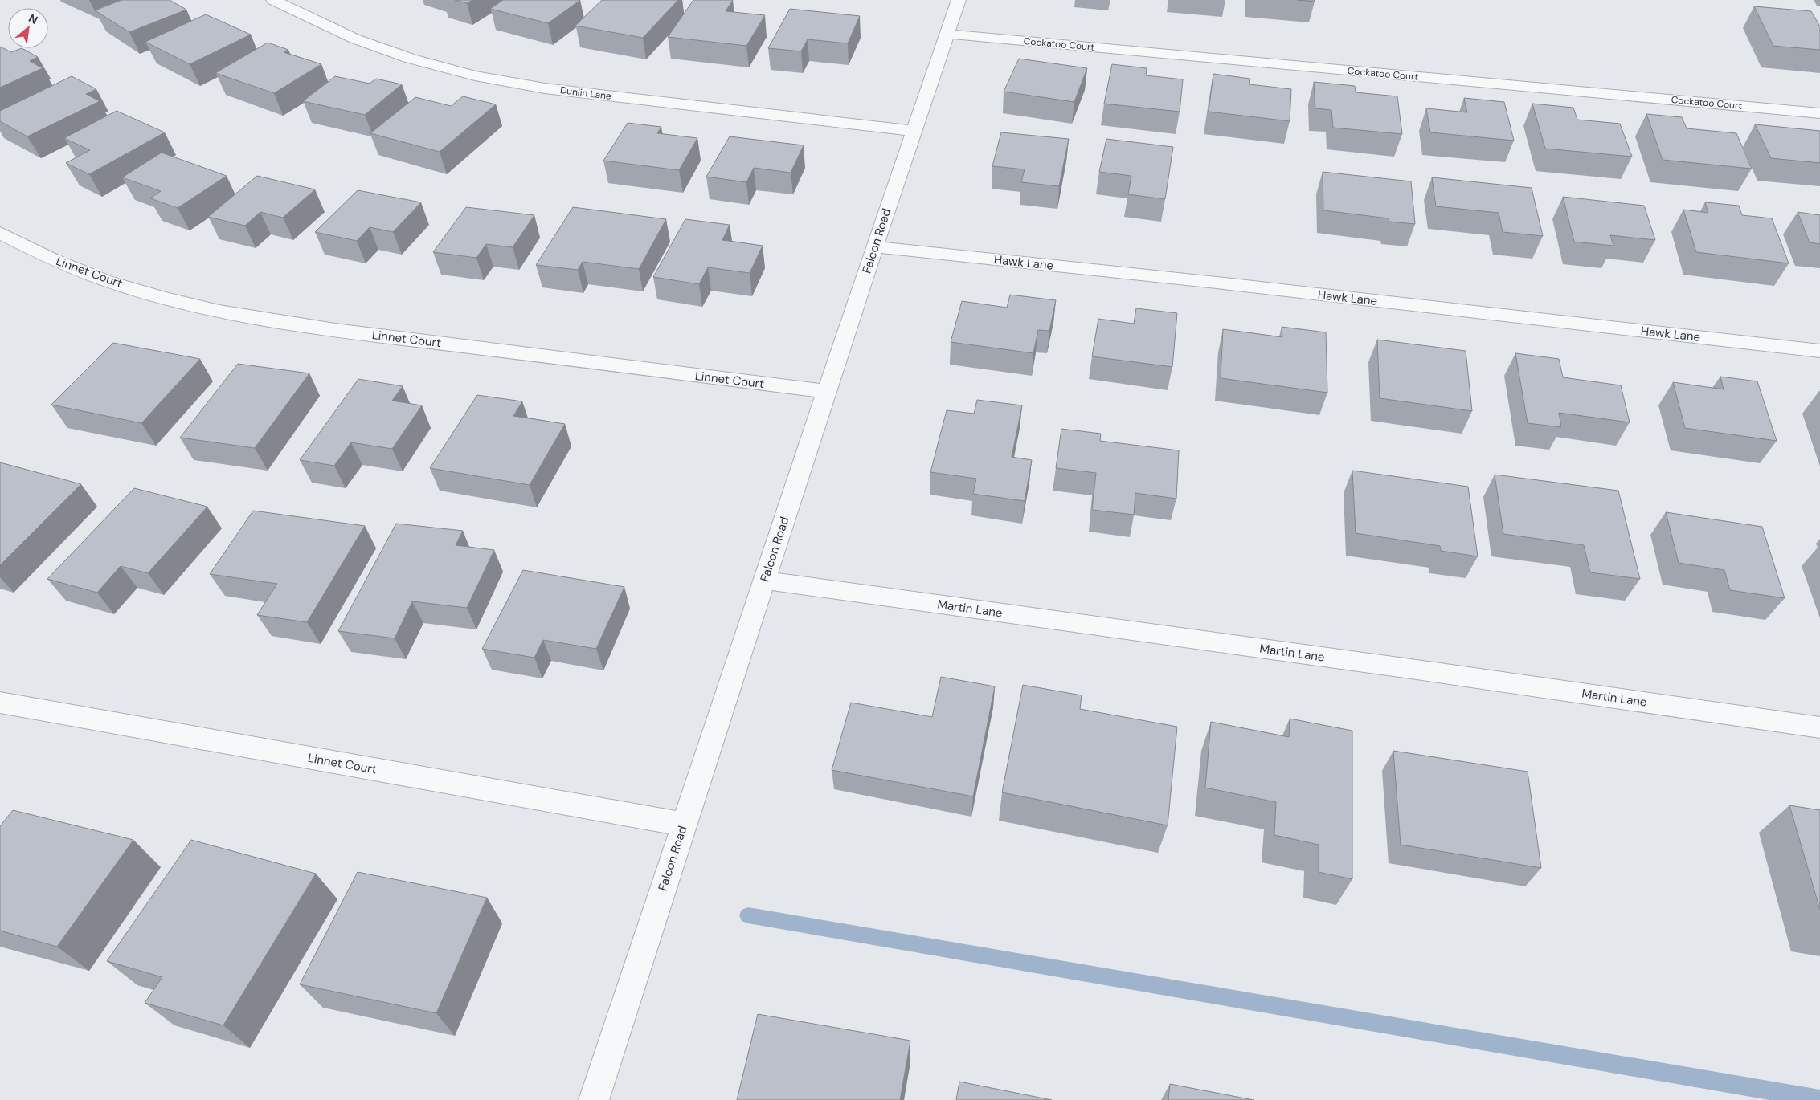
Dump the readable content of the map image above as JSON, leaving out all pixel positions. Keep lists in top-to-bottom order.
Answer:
{
  "streets": {
    "street": [
      "Cockatoo Court",
      "Dunlin Lane",
      "Falcon Road",
      "Hawk Lane",
      "Linnet Court",
      "Martin Lane"
    ]
  },
  "crossings": [
    ["Cockatoo Court", "Falcon Road"],
    ["Dunlin Lane", "Falcon Road"],
    ["Falcon Road", "Hawk Lane"],
    ["Falcon Road", "Linnet Court"],
    ["Falcon Road", "Martin Lane"]
  ],
  "north": "top right"
}
